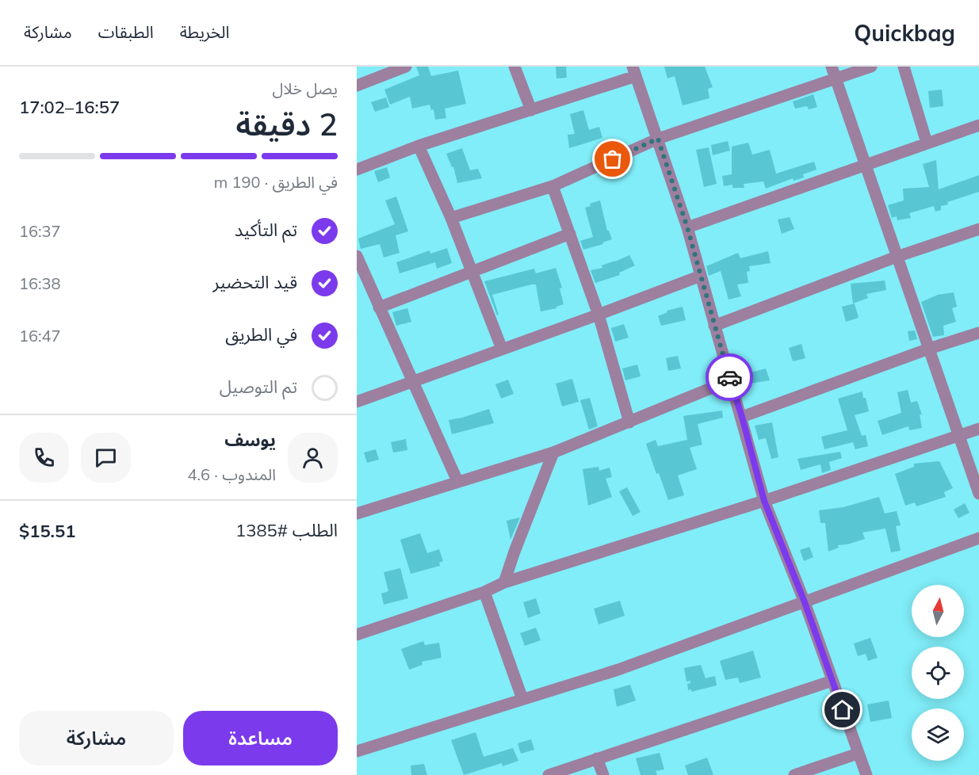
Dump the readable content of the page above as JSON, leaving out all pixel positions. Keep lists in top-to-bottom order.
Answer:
{
  "north": "top",
  "page": {
    "header": "Quickbag",
    "nav": ["الخريطة", "الطبقات", "مشاركة"],
    "heading": ["2 دقيقة", "يصل خلال", "16:57–17:02"],
    "panel": [
      "يوسف",
      "المندوب · 4.6",
      "الطلب #1385",
      "$15.51"
    ],
    "bar": "في الطريق · 190 m",
    "list": [
      ["تم التأكيد", "16:37"],
      ["قيد التحضير", "16:38"],
      ["في الطريق", "16:47"],
      "تم التوصيل"
    ],
    "buttons": ["مساعدة", "مشاركة"]
  }
}
